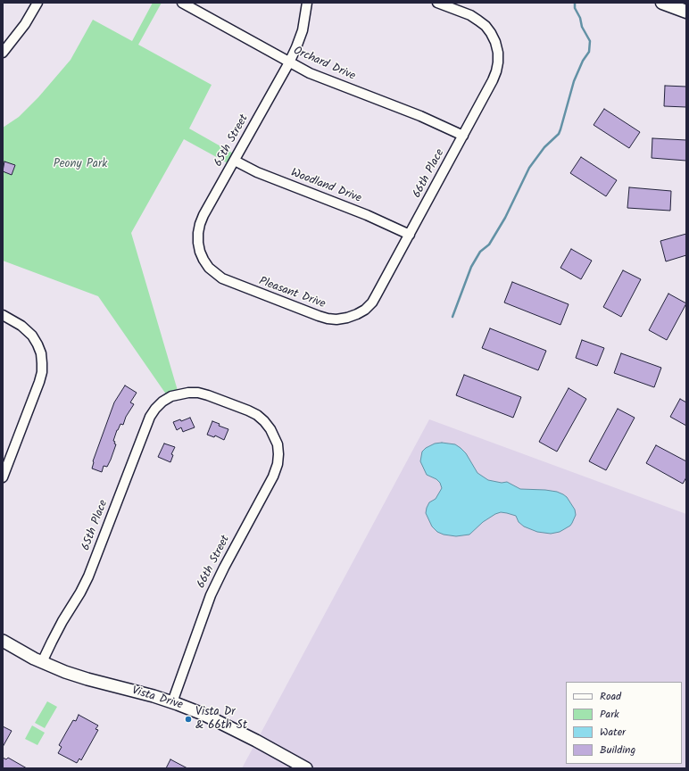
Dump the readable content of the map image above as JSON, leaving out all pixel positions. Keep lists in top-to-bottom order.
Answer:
{
  "streets": {
    "street": [
      "Orchard Drive",
      "65th Street",
      "66th Place",
      "Woodland Drive",
      "Pleasant Drive",
      "65th Place",
      "66th Street",
      "Vista Drive"
    ]
  },
  "crossings": [
    ["Orchard Drive", "65th Street"],
    ["Orchard Drive", "66th Place"],
    ["65th Street", "Woodland Drive"],
    ["65th Street", "Pleasant Drive"],
    ["66th Place", "Woodland Drive"],
    ["66th Place", "Pleasant Drive"],
    ["65th Place", "66th Street"],
    ["65th Place", "Vista Drive"],
    ["66th Street", "Vista Drive"]
  ],
  "parks": ["Peony Park"],
  "places": ["Vista Dr & 66th St"],
  "legend": [
    "Road",
    "Park",
    "Water",
    "Building"
  ]
}
